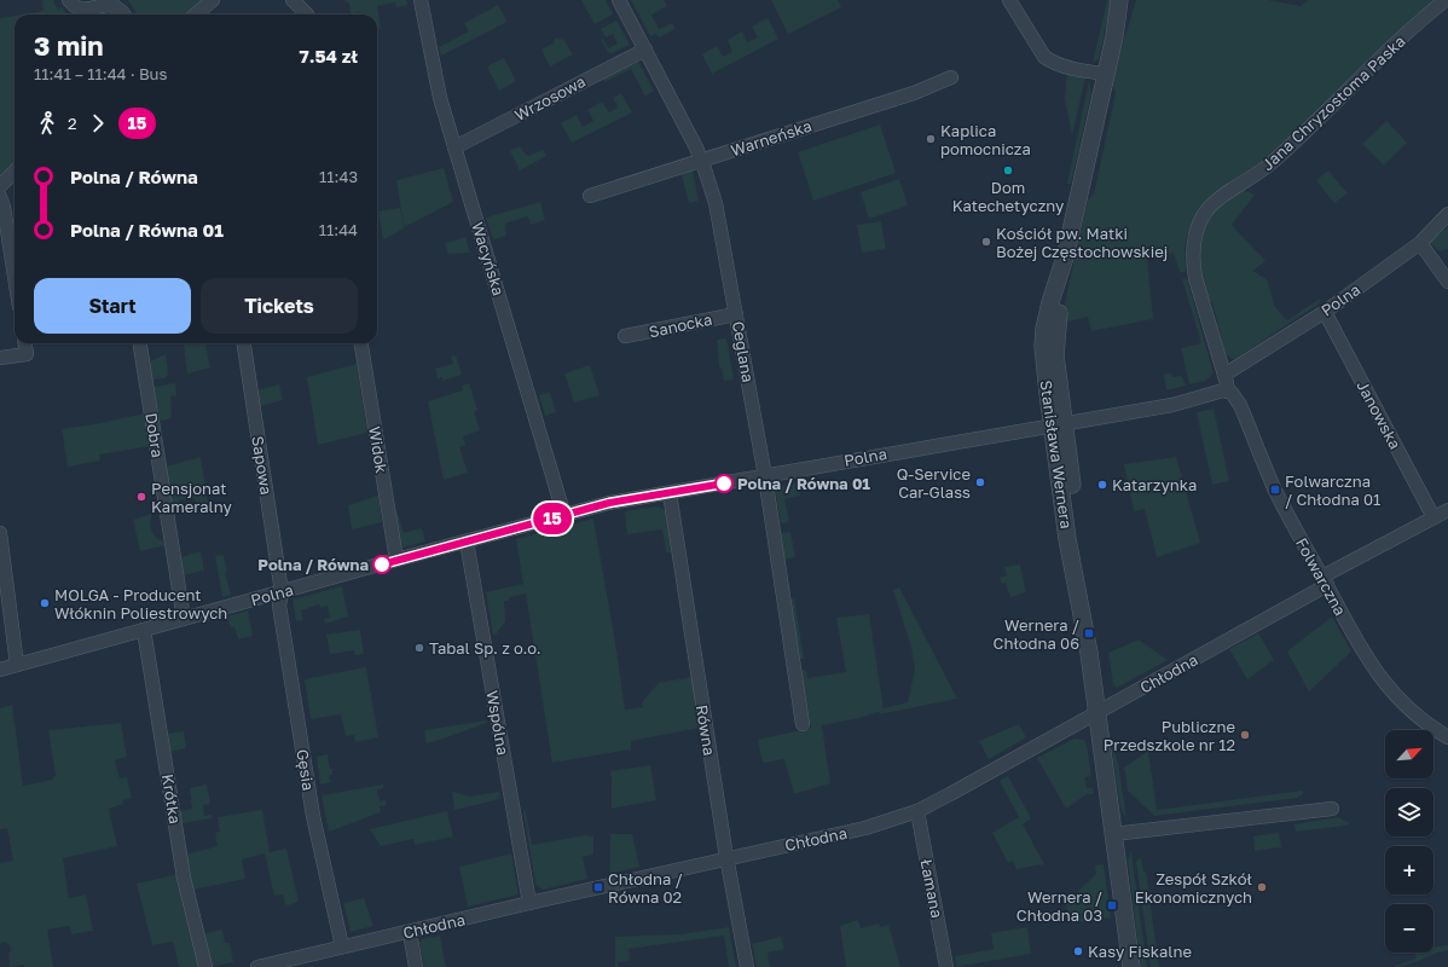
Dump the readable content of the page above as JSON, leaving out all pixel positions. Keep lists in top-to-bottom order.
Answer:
{
  "streets": {
    "street": [
      "Wrzosowa",
      "Jana Chryzostoma Paska",
      "Warneńska",
      "Wacyńska",
      "Polna",
      "Sanocka",
      "Ceglana",
      "Janowska",
      "Dobra",
      "Widok",
      "Stanisława Wernera",
      "Sapowa",
      "Folwarczna",
      "Chłodna",
      "Wspólna",
      "Równa",
      "Gęsia",
      "Krótka",
      "Łamana"
    ]
  },
  "crossings": [
    ["Wrzosowa", "Wacyńska"],
    ["Wrzosowa", "Ceglana"],
    ["Jana Chryzostoma Paska", "Polna"],
    ["Jana Chryzostoma Paska", "Folwarczna"],
    ["Warneńska", "Ceglana"],
    ["Wacyńska", "Polna"],
    ["Polna", "Ceglana"],
    ["Polna", "Janowska"],
    ["Polna", "Dobra"],
    ["Polna", "Widok"],
    ["Polna", "Stanisława Wernera"],
    ["Polna", "Sapowa"],
    ["Polna", "Folwarczna"],
    ["Polna", "Wspólna"],
    ["Polna", "Równa"],
    ["Polna", "Gęsia"],
    ["Polna", "Krótka"],
    ["Sanocka", "Ceglana"],
    ["Janowska", "Chłodna"],
    ["Stanisława Wernera", "Chłodna"],
    ["Sapowa", "Gęsia"],
    ["Folwarczna", "Chłodna"],
    ["Chłodna", "Wspólna"],
    ["Chłodna", "Równa"],
    ["Chłodna", "Gęsia"],
    ["Chłodna", "Łamana"]
  ],
  "places": {
    "other": [
      "Kaplica pomocnicza",
      "Dom Katechetyczny",
      "Kościół pw. Matki Bożej Częstochowskiej",
      "Q-Service Car-Glass",
      "Polna / Równa 01",
      "Katarzynka",
      "Pensjonat Kameralny",
      "Polna / Równa",
      "MOLGA - Producent Włóknin Poliestrowych",
      "Tabal Sp. z o.o.",
      "Publiczne Przedszkole nr 12",
      "Zespół Szkół Ekonomicznych",
      "Kasy Fiskalne"
    ],
    "transit": [
      "Folwarczna / Chłodna 01",
      "Wernera / Chłodna 06",
      "Chłodna / Równa 02",
      "Wernera / Chłodna 03"
    ]
  },
  "lines": ["bus line 15"],
  "north": "top right",
  "page": {
    "on_map": "15",
    "heading": ["3 min", "11:41 – 11:44 · Bus", "7.54 zł"],
    "legs": ["2", "15"],
    "list": [
      {
        "name": "Polna / Równa",
        "value": "11:43"
      },
      {
        "name": "Polna / Równa 01",
        "value": "11:44"
      }
    ],
    "buttons": ["Start", "Tickets"],
    "map_buttons": ["+", "−"]
  }
}
